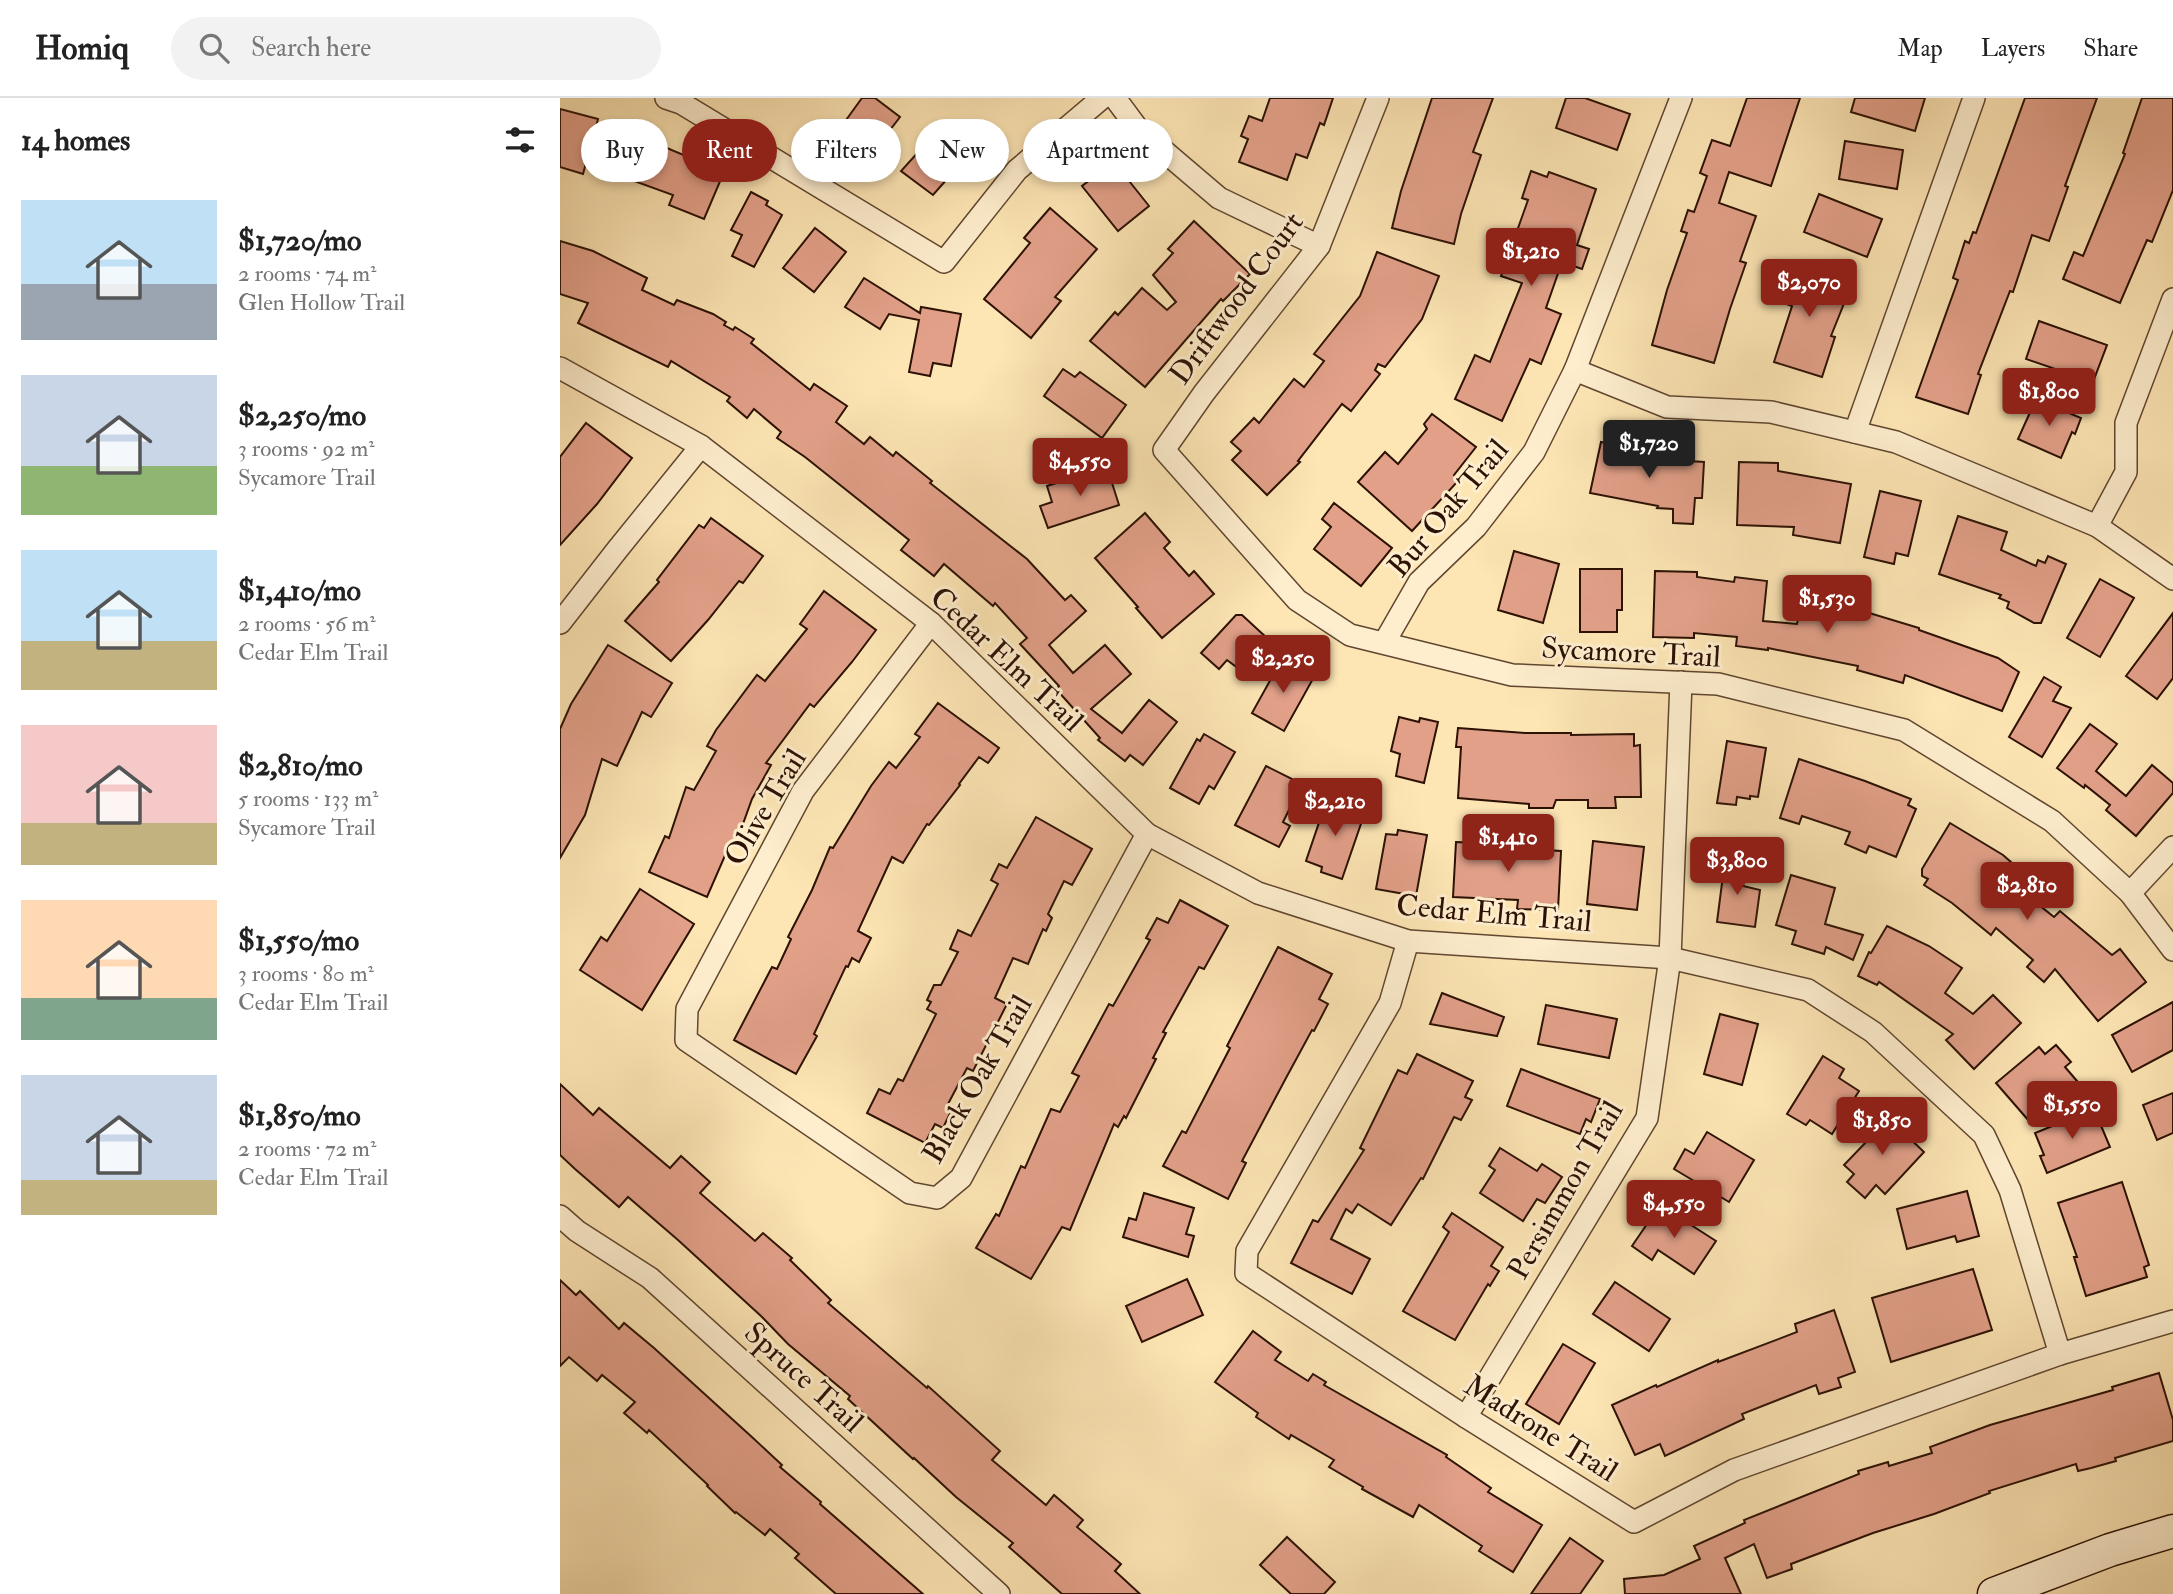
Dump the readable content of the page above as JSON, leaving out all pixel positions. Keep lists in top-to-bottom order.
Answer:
{
  "streets": {
    "street": [
      "Driftwood Court",
      "Bur Oak Trail",
      "Sycamore Trail",
      "Cedar Elm Trail",
      "Olive Trail",
      "Black Oak Trail",
      "Persimmon Trail",
      "Spruce Trail",
      "Madrone Trail"
    ]
  },
  "crossings": [
    ["Driftwood Court", "Sycamore Trail"],
    ["Bur Oak Trail", "Sycamore Trail"],
    ["Sycamore Trail", "Persimmon Trail"],
    ["Cedar Elm Trail", "Olive Trail"],
    ["Cedar Elm Trail", "Black Oak Trail"],
    ["Cedar Elm Trail", "Persimmon Trail"],
    ["Cedar Elm Trail", "Madrone Trail"],
    ["Olive Trail", "Black Oak Trail"],
    ["Persimmon Trail", "Madrone Trail"]
  ],
  "page": {
    "header": "Homiq",
    "search": "Search here",
    "nav": ["Map", "Layers", "Share"],
    "heading": "14 homes",
    "chip": [
      "Buy",
      "Rent",
      "Filters",
      "New",
      "Apartment"
    ],
    "list": [
      {
        "name": "$1,720/mo",
        "note": "2 rooms · 74 m² · Glen Hollow Trail"
      },
      {
        "name": "$2,250/mo",
        "note": "3 rooms · 92 m² · Sycamore Trail"
      },
      {
        "name": "$1,410/mo",
        "note": "2 rooms · 56 m² · Cedar Elm Trail"
      },
      {
        "name": "$2,810/mo",
        "note": "5 rooms · 133 m² · Sycamore Trail"
      },
      {
        "name": "$1,550/mo",
        "note": "3 rooms · 80 m² · Cedar Elm Trail"
      },
      {
        "name": "$1,850/mo",
        "note": "2 rooms · 72 m² · Cedar Elm Trail"
      }
    ],
    "price": [
      "$1,210",
      "$2,070",
      "$1,800",
      "$1,720",
      "$4,550",
      "$1,530",
      "$2,250",
      "$2,210",
      "$1,410",
      "$3,800",
      "$2,810",
      "$1,550",
      "$1,850",
      "$4,550"
    ]
  }
}
